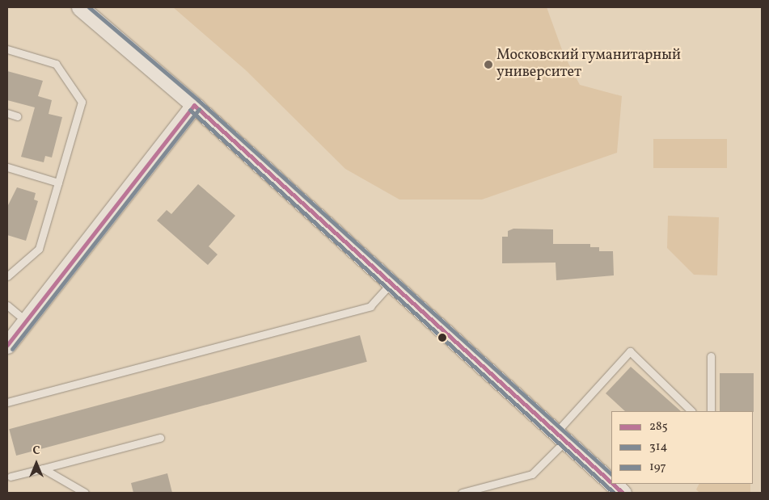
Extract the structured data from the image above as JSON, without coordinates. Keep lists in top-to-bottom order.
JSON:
{
  "places": ["Московский гуманитарный университет"],
  "lines": ["transit line 197", "transit line 285", "transit line 314"],
  "legend": ["285", "314", "197"],
  "north": "top"
}
